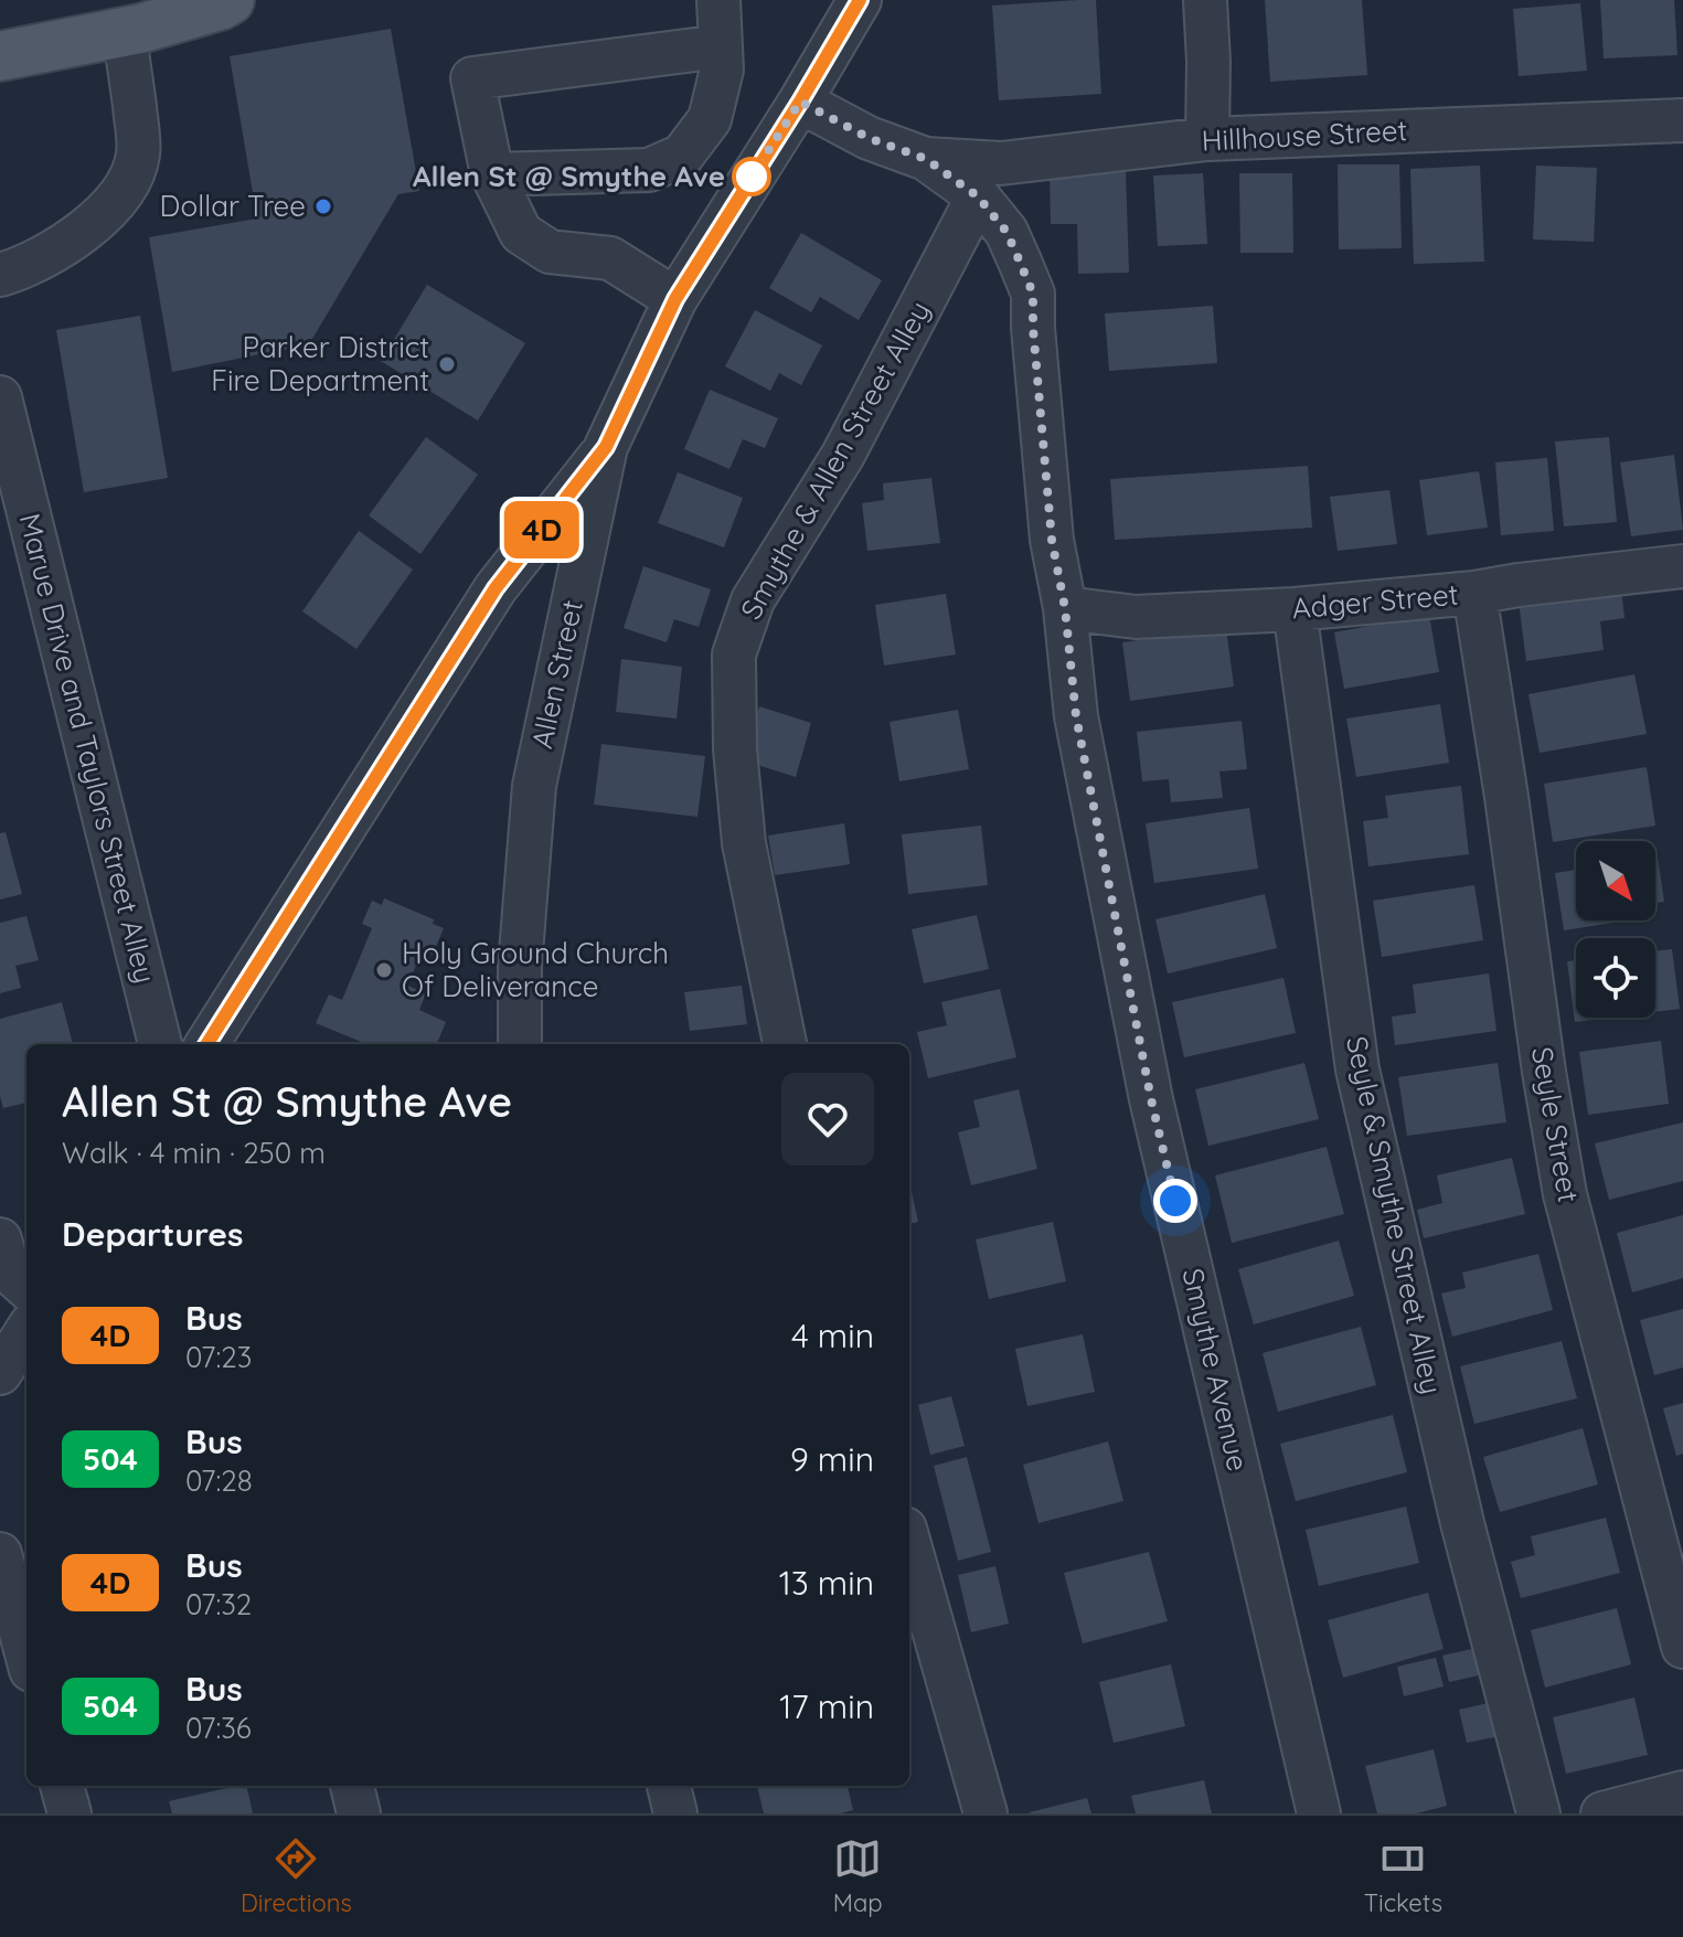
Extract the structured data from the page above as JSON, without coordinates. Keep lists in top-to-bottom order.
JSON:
{
  "streets": {
    "street": [
      "Hillhouse Street",
      "Smythe & Allen Street Alley",
      "Adger Street",
      "Allen Street",
      "Marue Drive and Taylors Street Alley",
      "Seyle Street",
      "Seyle & Smythe Street Alley",
      "Smythe Avenue"
    ]
  },
  "crossings": [
    ["Hillhouse Street", "Smythe Avenue"],
    ["Smythe & Allen Street Alley", "Smythe Avenue"],
    ["Adger Street", "Seyle Street"],
    ["Adger Street", "Seyle & Smythe Street Alley"],
    ["Adger Street", "Smythe Avenue"],
    ["Allen Street", "Smythe Avenue"]
  ],
  "places": [
    "Allen St @ Smythe Ave",
    "Dollar Tree",
    "Parker District Fire Department",
    "Holy Ground Church Of Deliverance"
  ],
  "lines": ["bus line 4D"],
  "north": "bottom right",
  "page": {
    "on_map": "4D",
    "heading": [
      ["Allen St @ Smythe Ave", "Walk · 4 min · 250 m"],
      "Departures"
    ],
    "list": [
      {
        "mark": "4D",
        "name": "Bus",
        "note": "07:23",
        "value": "4 min"
      },
      {
        "mark": "504",
        "name": "Bus",
        "note": "07:28",
        "value": "9 min"
      },
      {
        "mark": "4D",
        "name": "Bus",
        "note": "07:32",
        "value": "13 min"
      },
      {
        "mark": "504",
        "name": "Bus",
        "note": "07:36",
        "value": "17 min"
      }
    ],
    "tabs": ["Directions", "Map", "Tickets"]
  }
}
